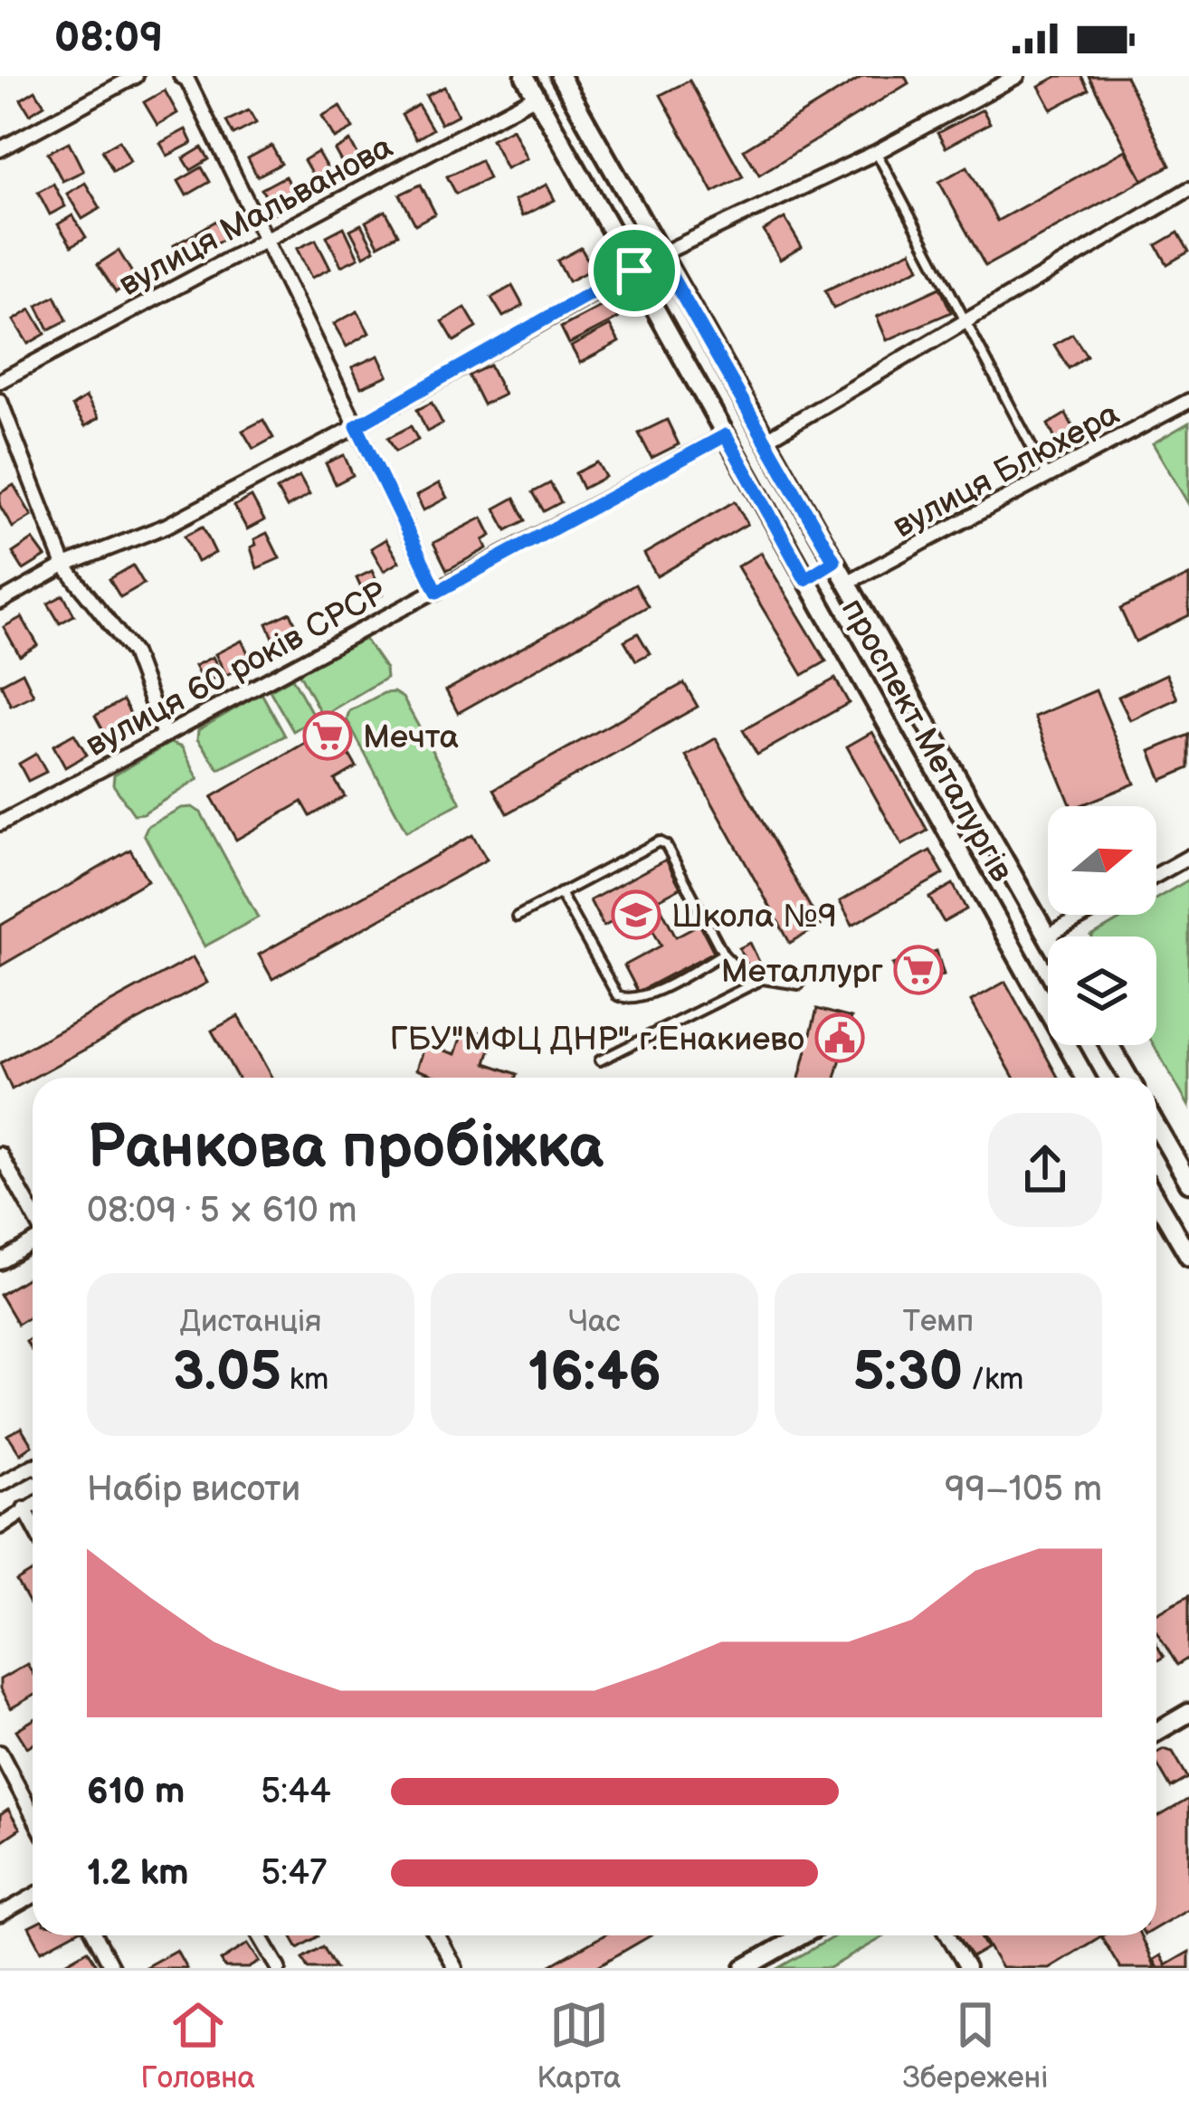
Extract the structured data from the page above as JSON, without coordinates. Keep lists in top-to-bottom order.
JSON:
{
  "streets": {
    "street": [
      "вулиця Мальванова",
      "вулиця Блюхера",
      "вулиця 60 років СРСР",
      "проспект Металургів"
    ]
  },
  "crossings": [
    ["вулиця Мальванова", "проспект Металургів"],
    ["вулиця Блюхера", "проспект Металургів"],
    ["вулиця 60 років СРСР", "проспект Металургів"]
  ],
  "places": {
    "supermarket": ["Мечта", "Металлург"],
    "school or university": ["Школа №9"],
    "public building": ["ГБУ\"МФЦ ДНР\" г.Енакиево"]
  },
  "north": "right",
  "page": {
    "status": "08:09",
    "heading": ["Ранкова пробіжка", "08:09 · 5 × 610 m"],
    "stats": [
      ["Дистанція", "3.05 km"],
      ["Час", "16:46"],
      ["Темп", "5:30 /km"]
    ],
    "chart": ["Набір висоти", "99–105 m"],
    "list": [
      {
        "name": "610 m",
        "note": "5:44"
      },
      {
        "name": "1.2 km",
        "note": "5:47"
      }
    ],
    "tabs": ["Головна", "Карта", "Збережені"]
  }
}
